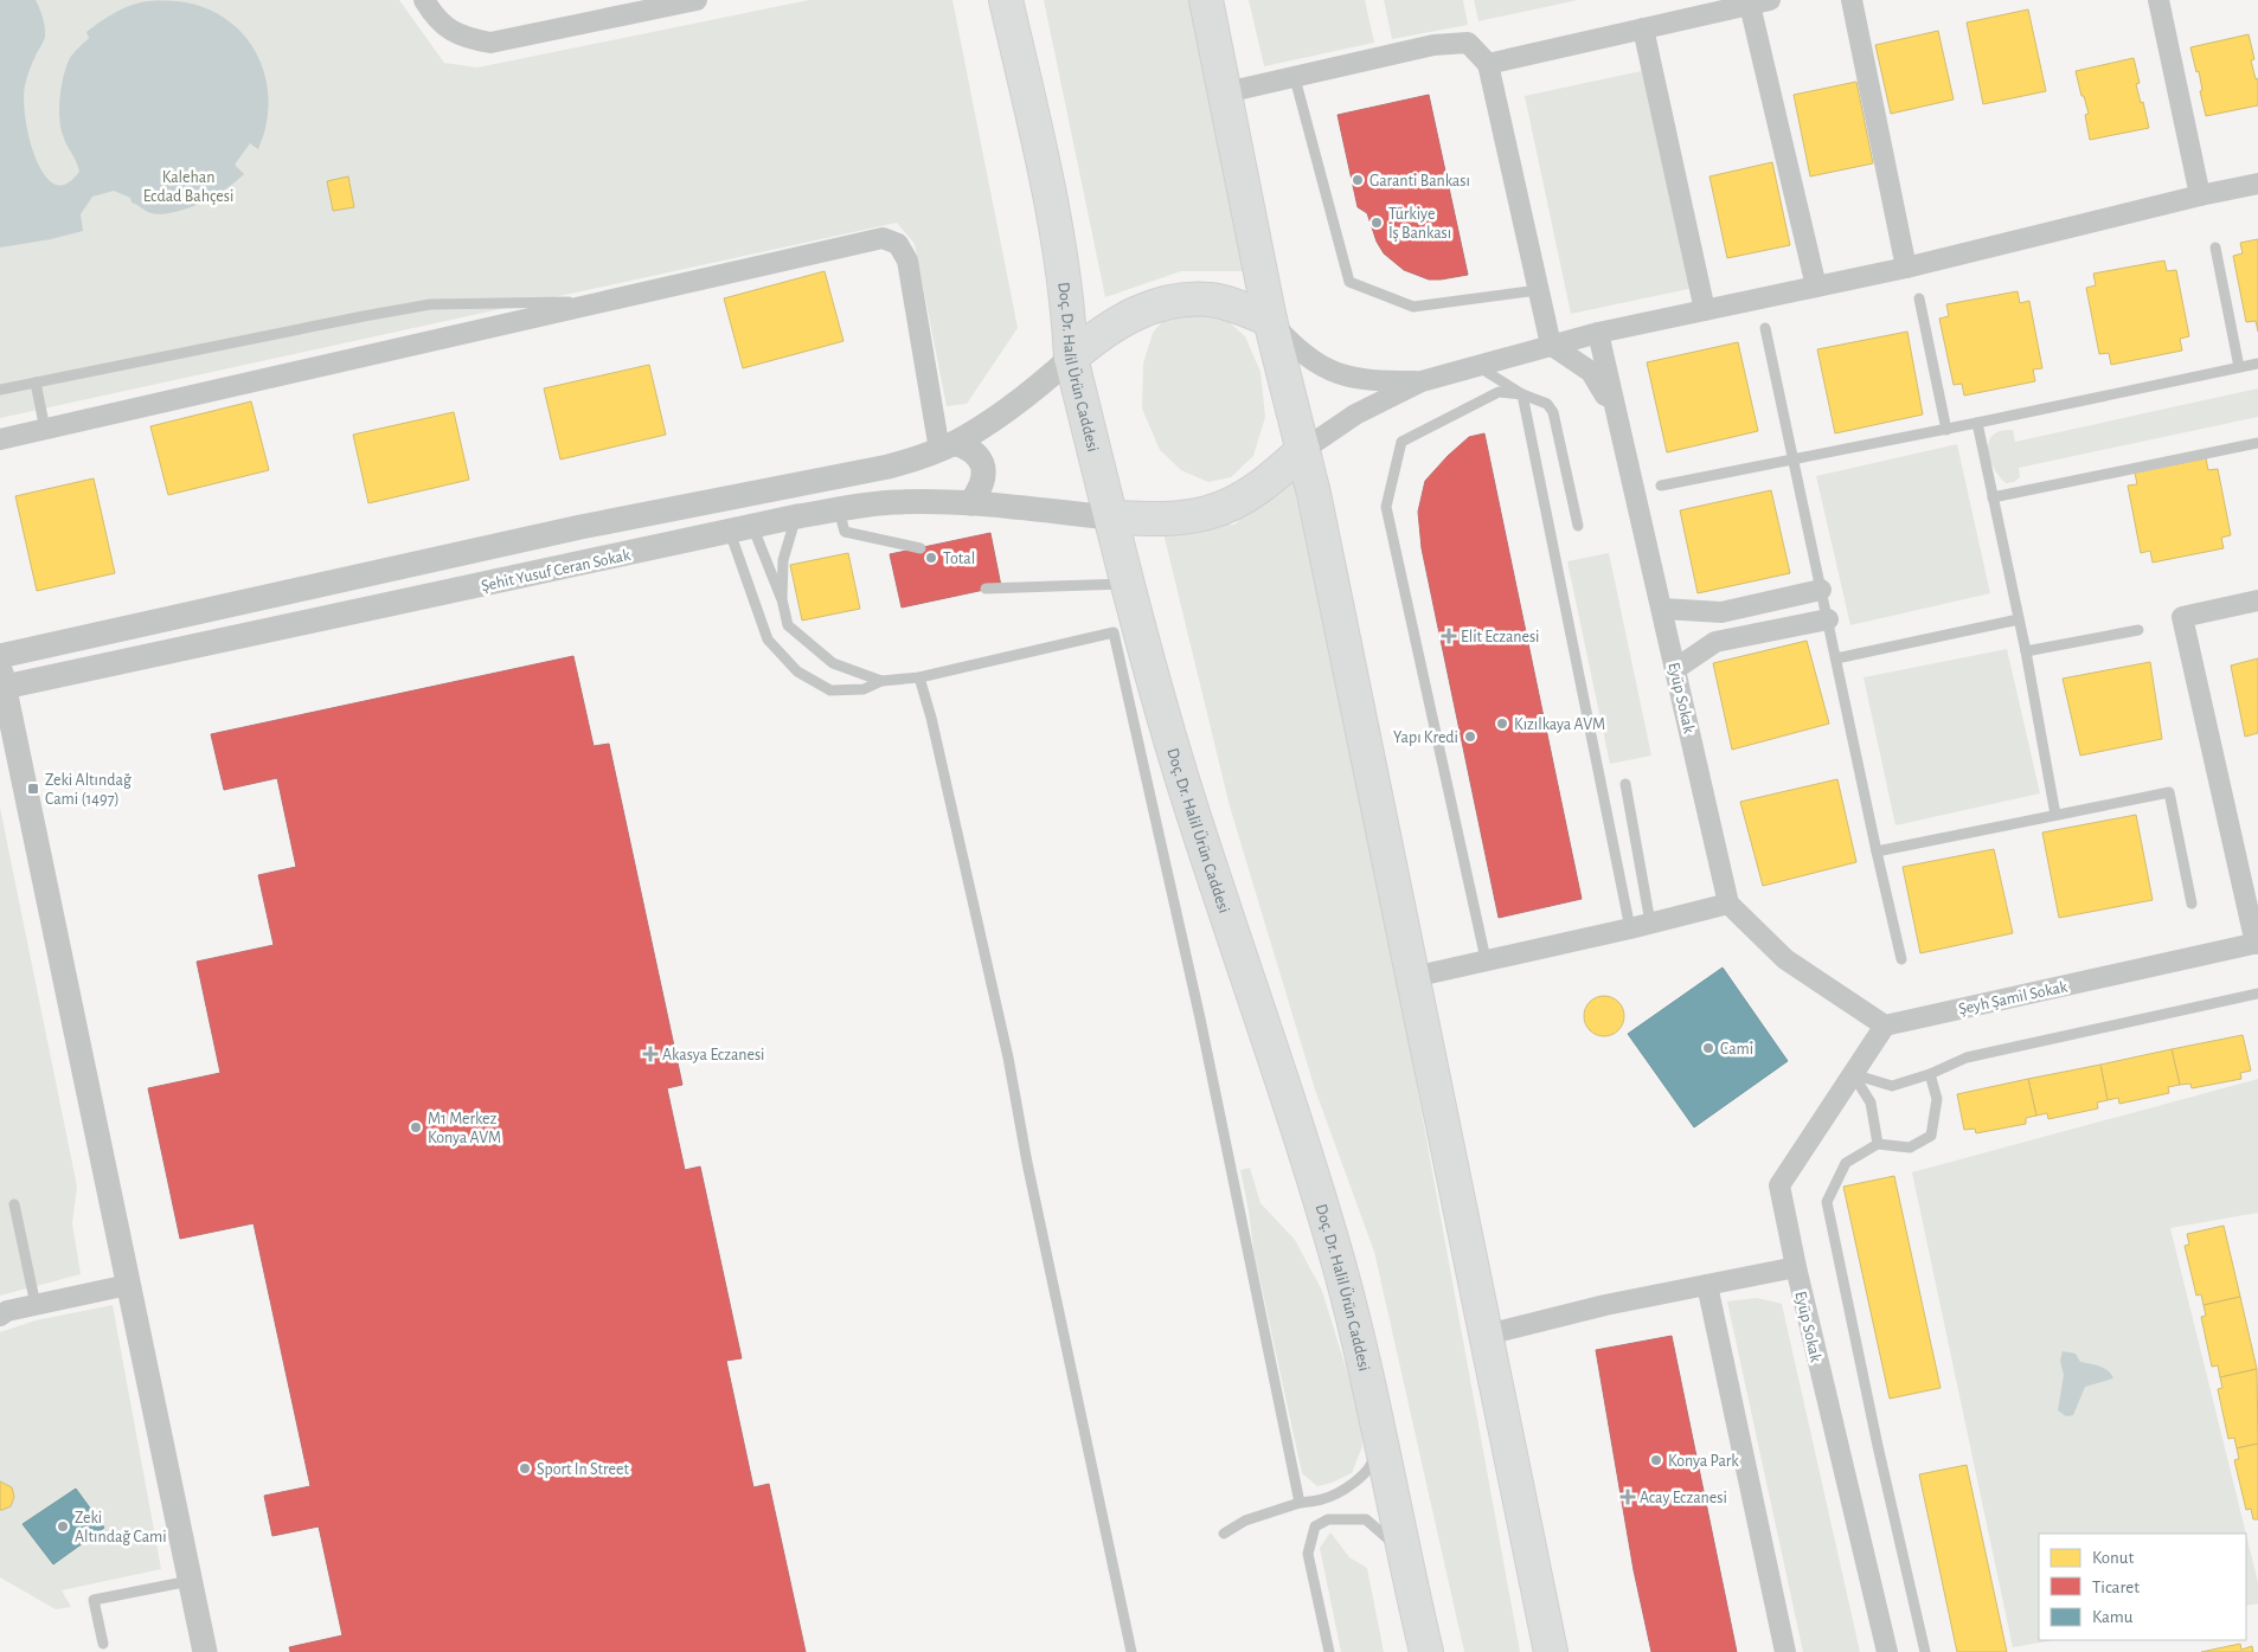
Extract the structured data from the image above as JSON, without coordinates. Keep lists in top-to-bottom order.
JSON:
{
  "streets": {
    "main road": ["Doç. Dr. Halil Ürün Caddesi"],
    "street": ["Şehit Yusuf Ceran Sokak", "Eyüp Sokak", "Şeyh Şamil Sokak"]
  },
  "crossings": [
    ["Doç. Dr. Halil Ürün Caddesi", "Şehit Yusuf Ceran Sokak"],
    ["Eyüp Sokak", "Şeyh Şamil Sokak"]
  ],
  "parks": ["Kalehan Ecdad Bahçesi"],
  "places": {
    "other": [
      "Garanti Bankası",
      "Türkiye İş Bankası",
      "Total",
      "Kızılkaya AVM",
      "Yapı Kredi",
      "Cami",
      "M1 Merkez Konya AVM",
      "Konya Park",
      "Sport In Street",
      "Zeki Altındağ Cami"
    ],
    "health": ["Elit Eczanesi", "Akasya Eczanesi", "Acay Eczanesi"],
    "transit": ["Zeki Altındağ Cami (1497)"]
  },
  "legend": ["Konut", "Ticaret", "Kamu"]
}
